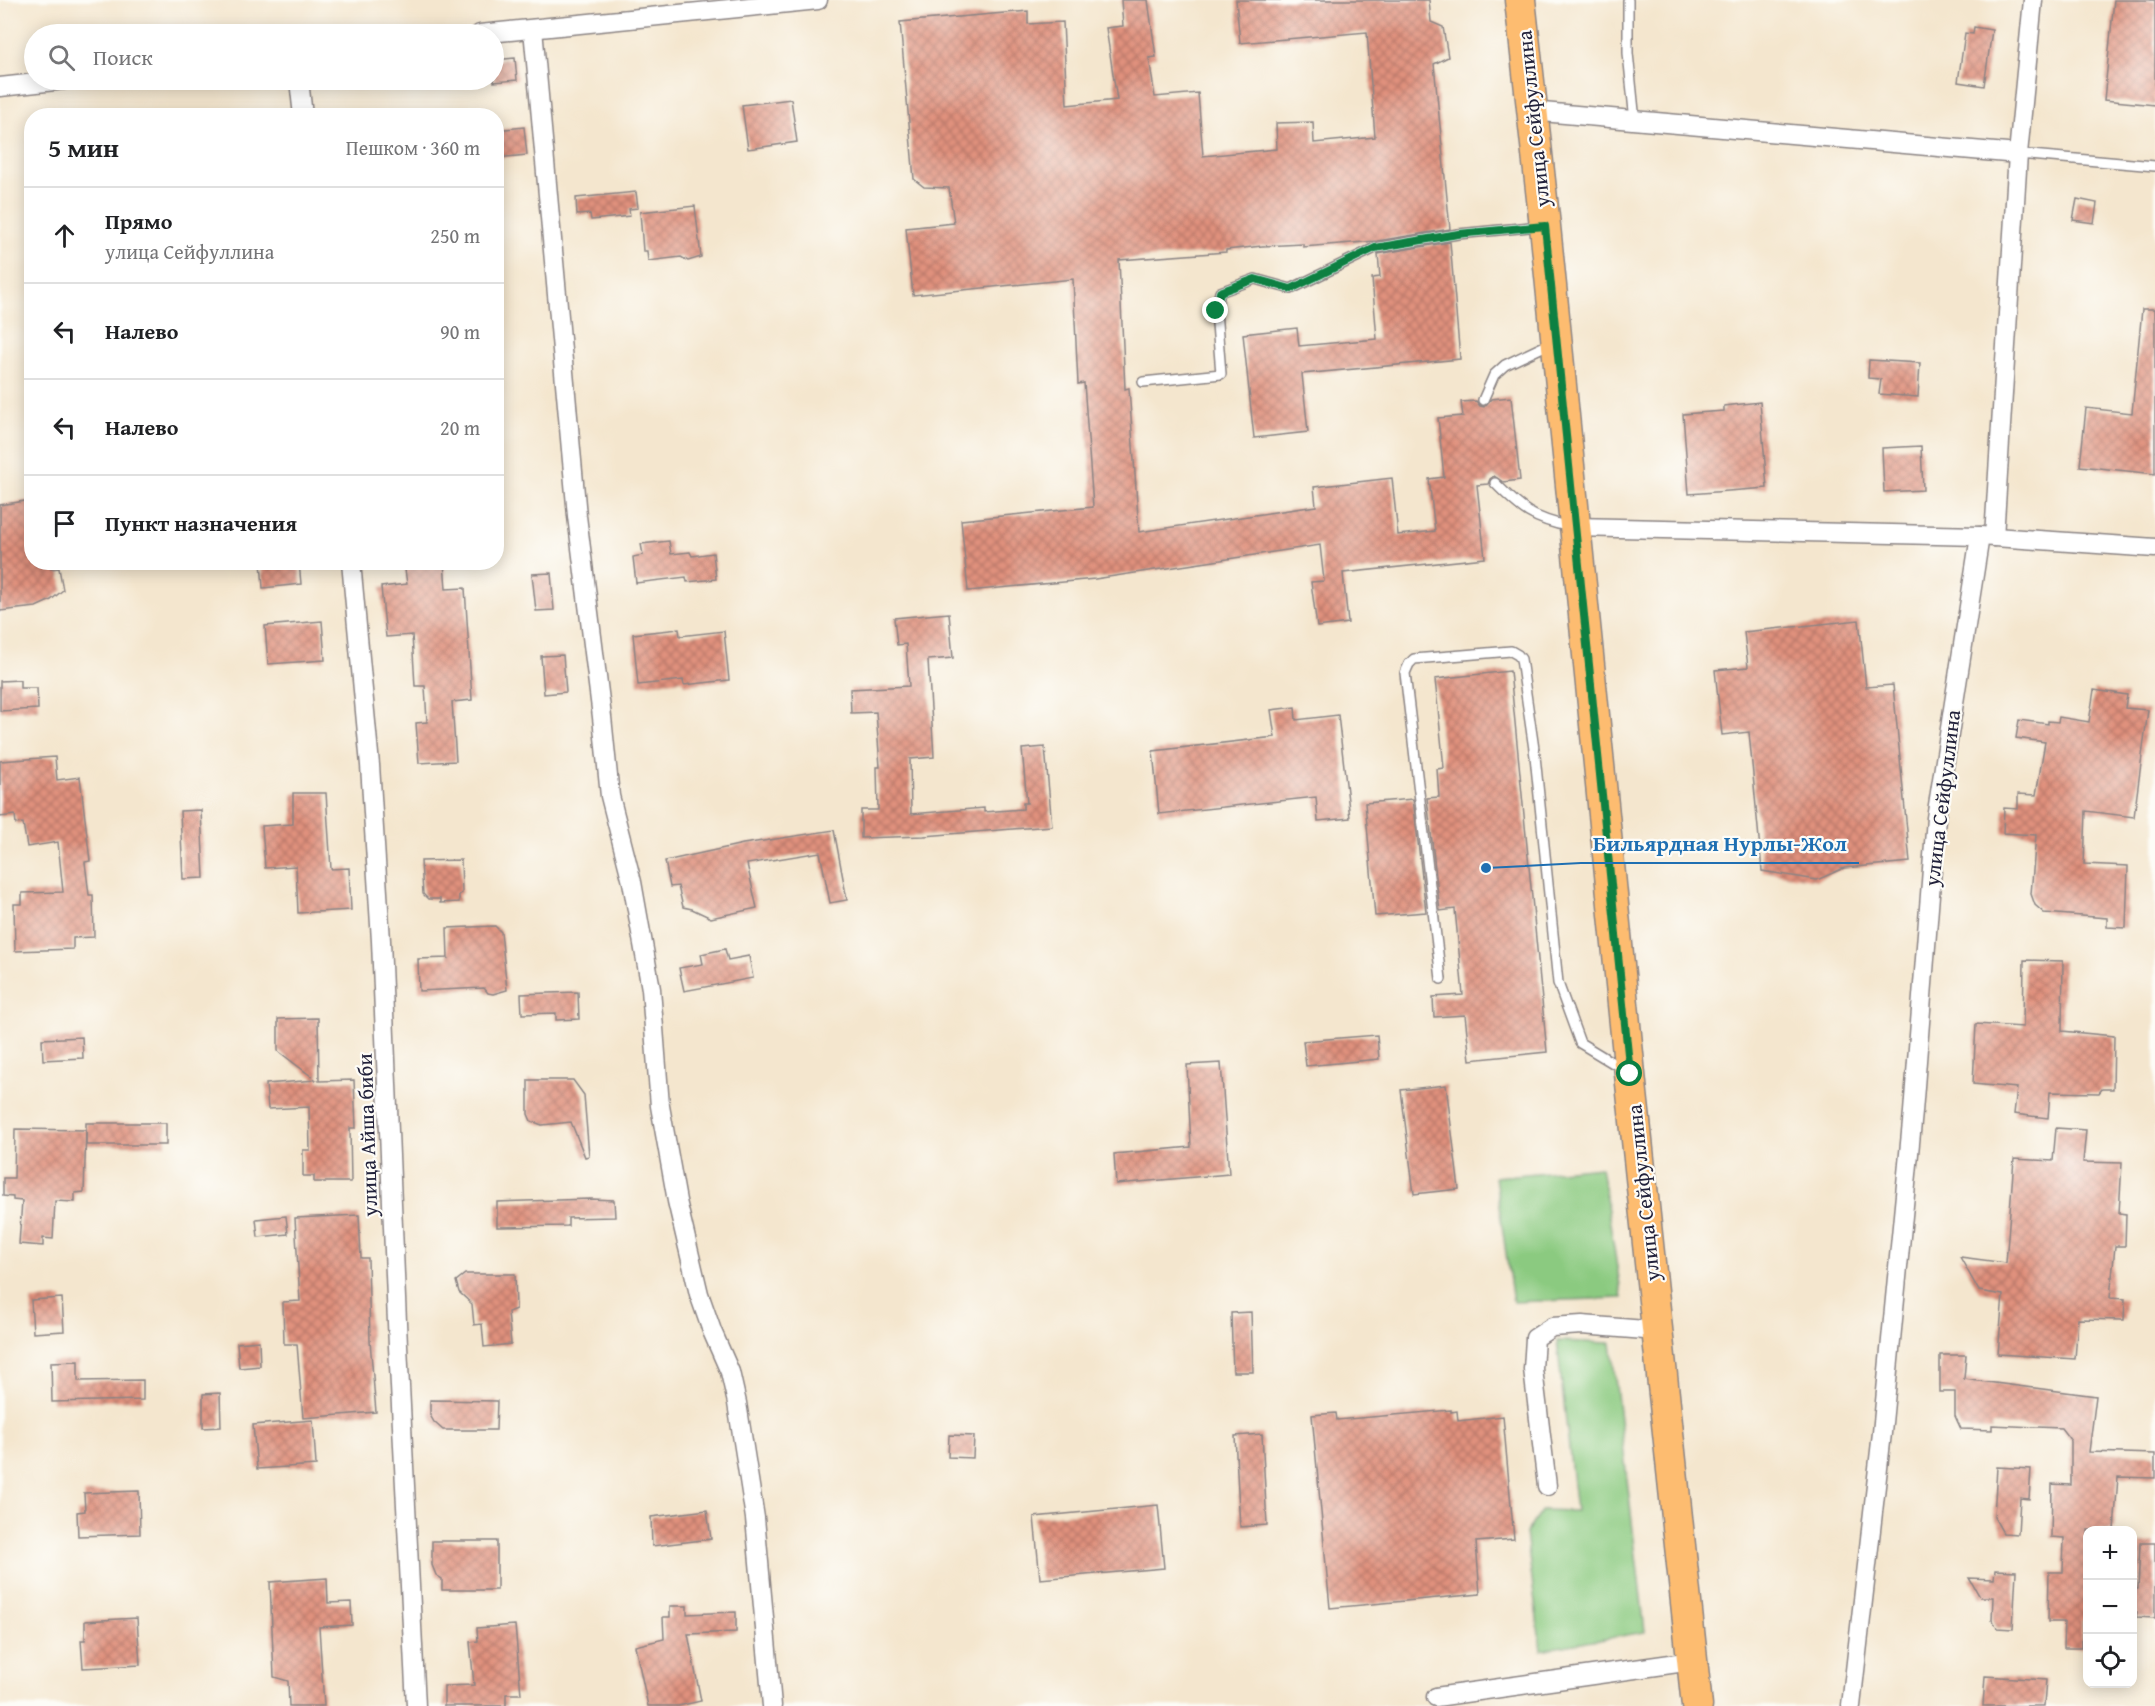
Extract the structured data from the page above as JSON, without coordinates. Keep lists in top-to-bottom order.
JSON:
{
  "streets": {
    "main road": ["улица Сейфуллина"],
    "street": ["улица Айша биби"]
  },
  "places": ["Бильярдная Нурлы-Жол"],
  "page": {
    "search": "Поиск",
    "heading": ["5 мин", "Пешком · 360 m"],
    "list": [
      ["Прямо", "улица Сейфуллина", "250 m"],
      ["Налево", "90 m"],
      ["Налево", "20 m"],
      "Пункт назначения"
    ],
    "map_buttons": ["+", "−"]
  }
}
